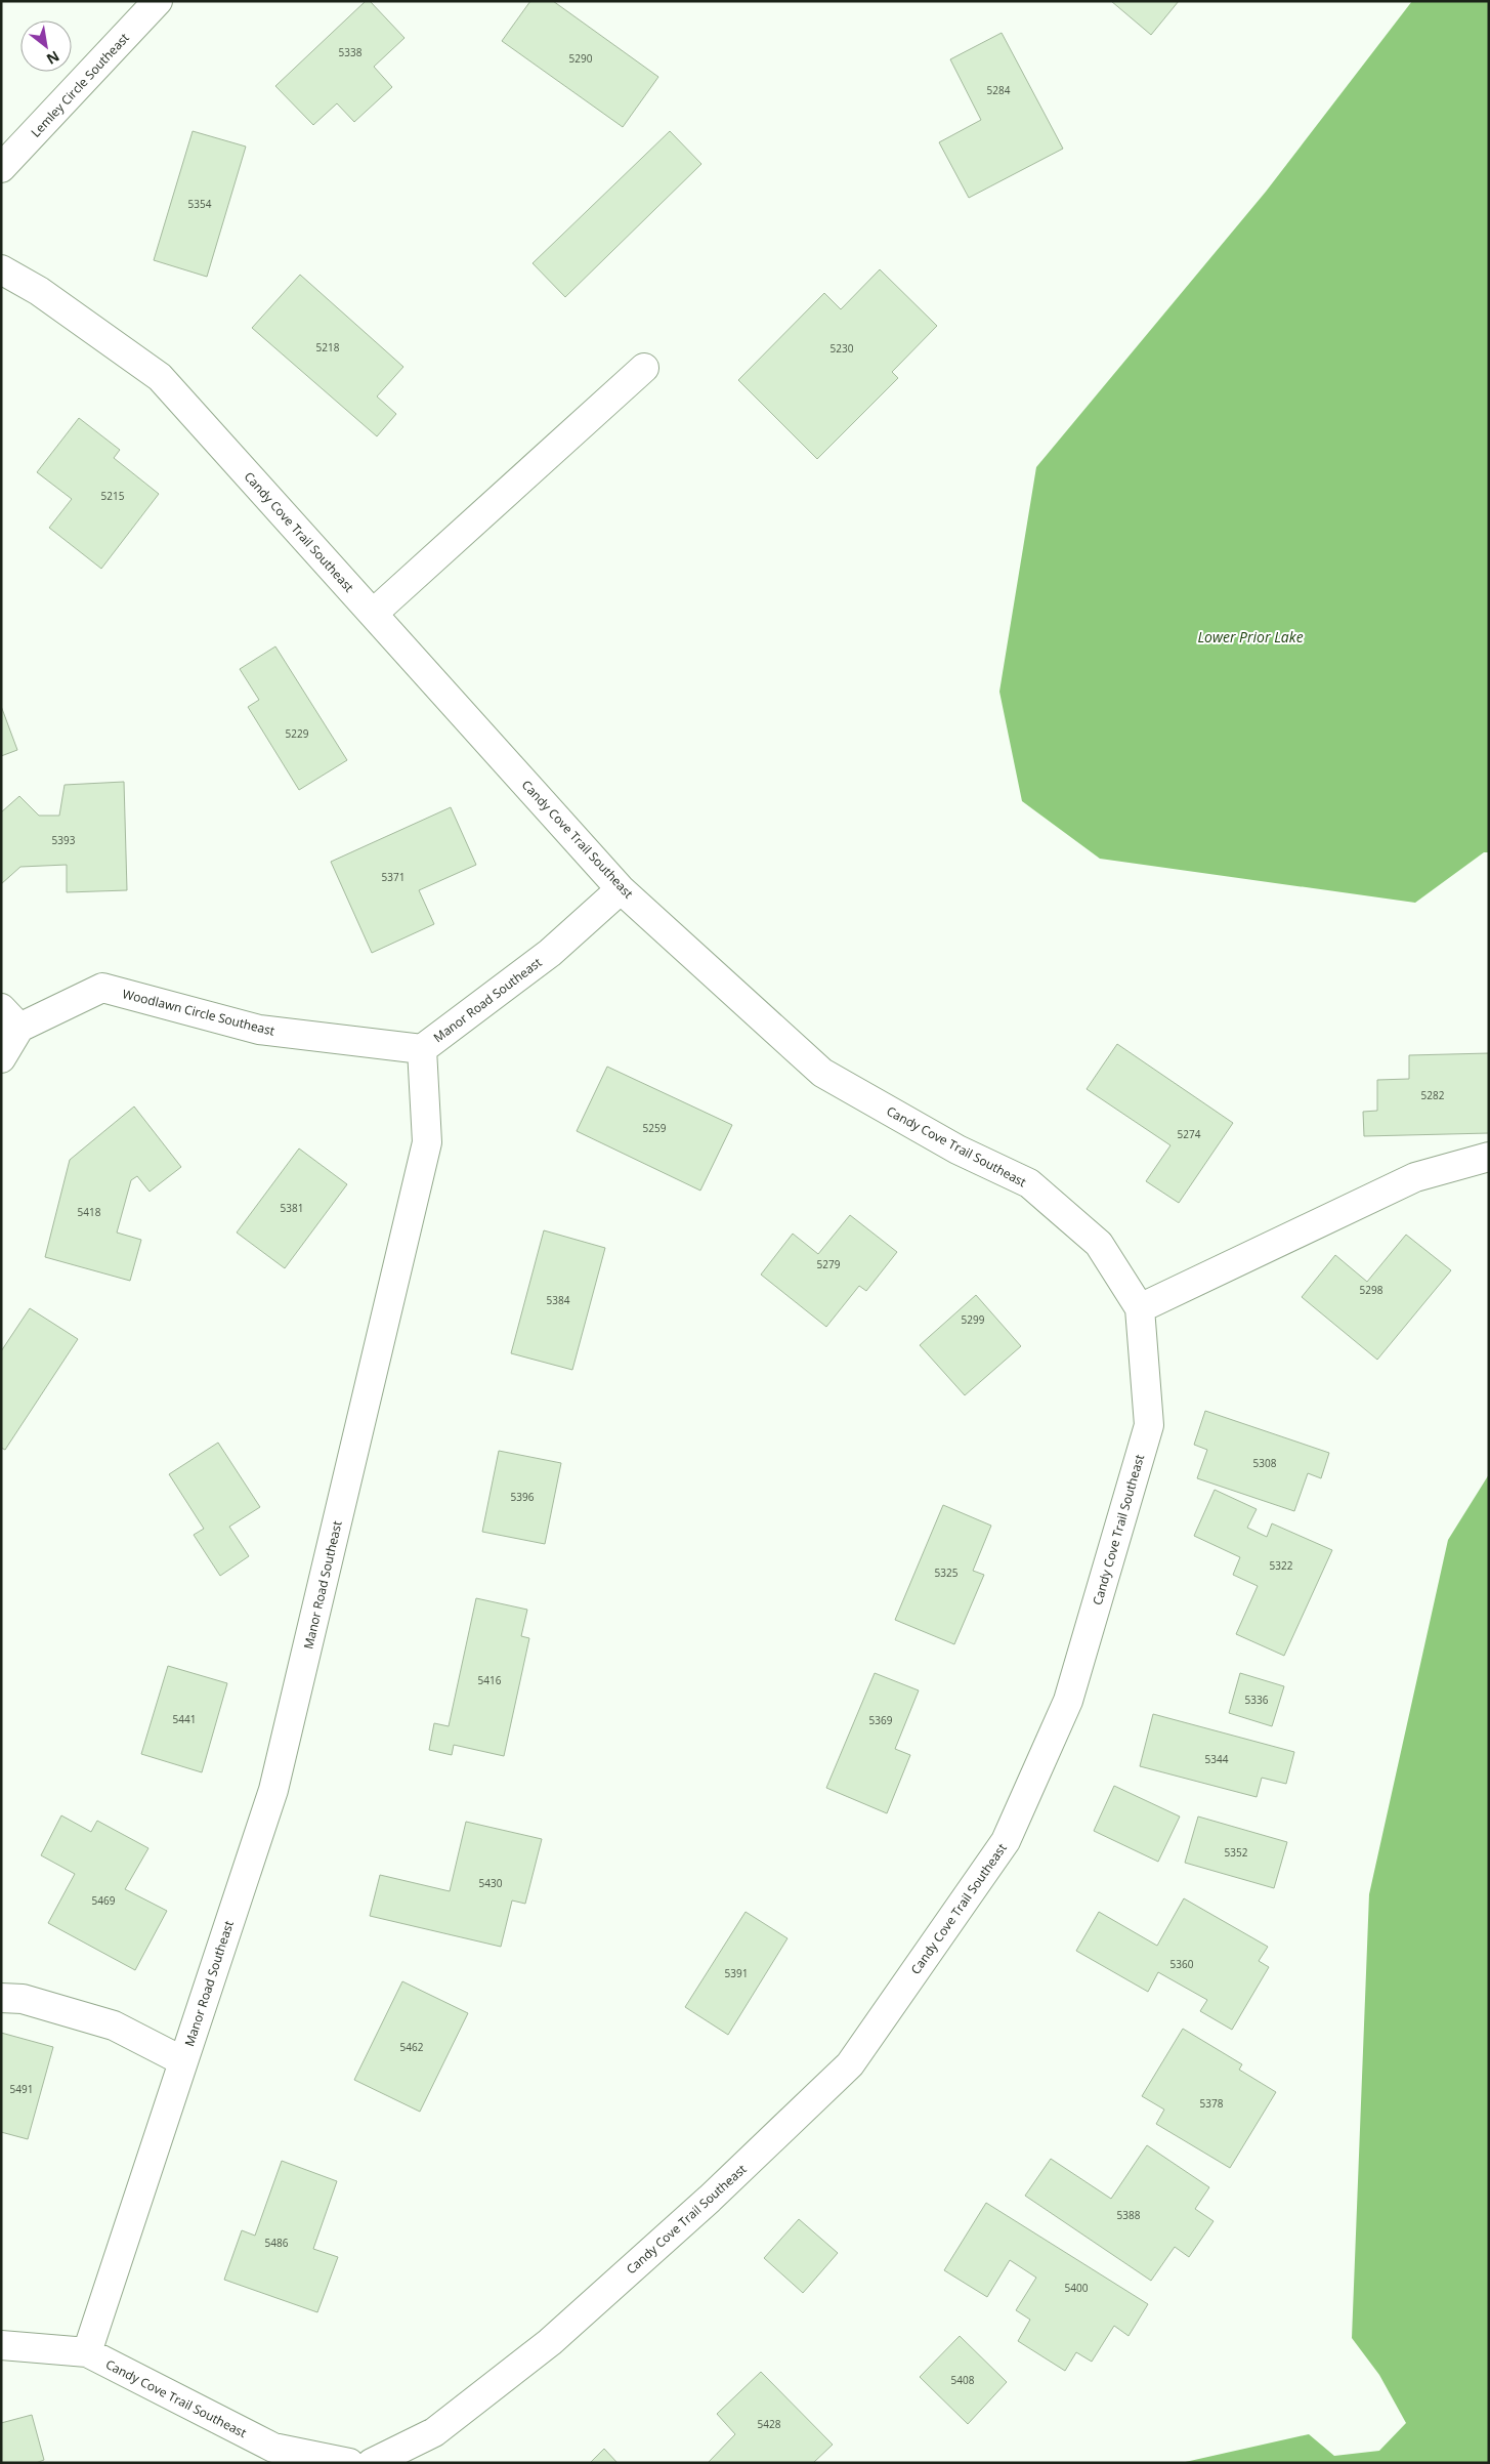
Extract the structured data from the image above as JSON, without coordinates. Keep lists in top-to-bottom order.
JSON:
{
  "streets": {
    "street": [
      "Lemley Circle Southeast",
      "Candy Cove Trail Southeast",
      "Manor Road Southeast",
      "Woodlawn Circle Southeast"
    ]
  },
  "crossings": [
    ["Candy Cove Trail Southeast", "Manor Road Southeast"],
    ["Manor Road Southeast", "Woodlawn Circle Southeast"]
  ],
  "water": ["Lower Prior Lake"],
  "house_numbers": [
    "5338",
    "5290",
    "5284",
    "5354",
    "5218",
    "5230",
    "5215",
    "5229",
    "5393",
    "5371",
    "5282",
    "5259",
    "5274",
    "5381",
    "5418",
    "5279",
    "5298",
    "5384",
    "5299",
    "5308",
    "5396",
    "5322",
    "5325",
    "5416",
    "5336",
    "5441",
    "5369",
    "5344",
    "5352",
    "5430",
    "5469",
    "5360",
    "5391",
    "5462",
    "5491",
    "5378",
    "5388",
    "5486",
    "5400",
    "5408",
    "5428"
  ],
  "north": "bottom right"
}
